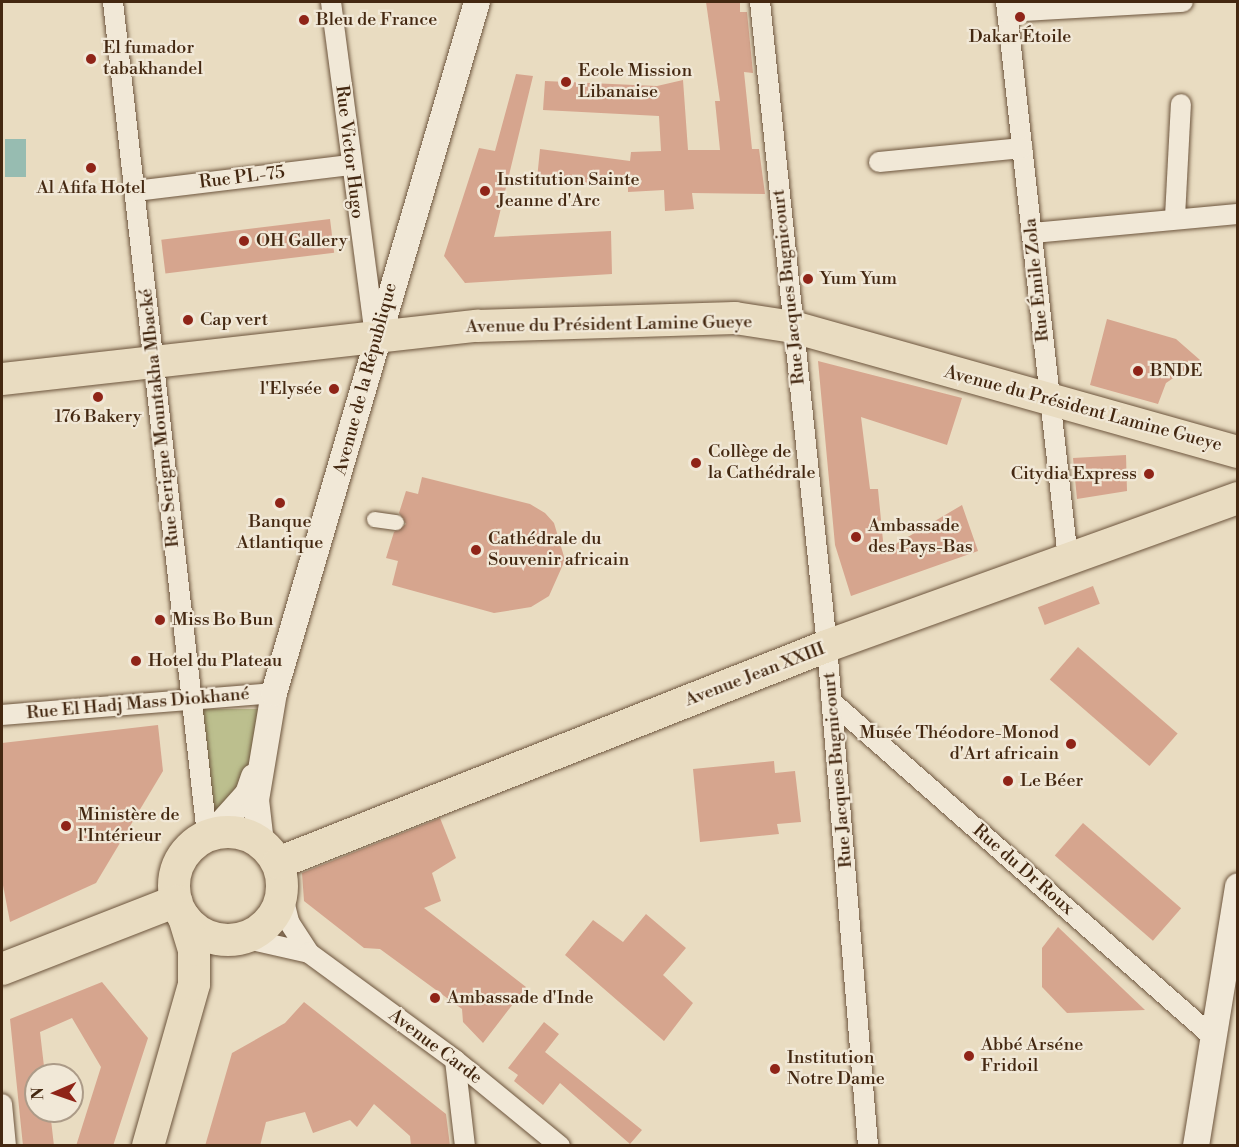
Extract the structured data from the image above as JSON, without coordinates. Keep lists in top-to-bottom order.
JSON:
{
  "streets": {
    "main road": ["Avenue du Président Lamine Gueye", "Avenue Jean XXIII"],
    "street": [
      "Rue Victor Hugo",
      "Rue PL-75",
      "Rue Émile Zola",
      "Rue Jacques Bugnicourt",
      "Avenue de la République",
      "Rue Serigne Mountakha Mbacké",
      "Rue El Hadj Mass Diokhané",
      "Rue du Dr Roux",
      "Avenue Carde"
    ]
  },
  "crossings": [
    ["Rue Victor Hugo", "Rue PL-75"],
    ["Rue Victor Hugo", "Avenue du Président Lamine Gueye"],
    ["Rue Victor Hugo", "Avenue de la République"],
    ["Rue PL-75", "Rue Serigne Mountakha Mbacké"],
    ["Rue Émile Zola", "Avenue du Président Lamine Gueye"],
    ["Rue Émile Zola", "Avenue Jean XXIII"],
    ["Rue Jacques Bugnicourt", "Avenue du Président Lamine Gueye"],
    ["Rue Jacques Bugnicourt", "Avenue Jean XXIII"],
    ["Rue Jacques Bugnicourt", "Rue du Dr Roux"],
    ["Avenue du Président Lamine Gueye", "Avenue de la République"],
    ["Avenue du Président Lamine Gueye", "Rue Serigne Mountakha Mbacké"],
    ["Avenue de la République", "Rue Serigne Mountakha Mbacké"],
    ["Avenue de la République", "Avenue Jean XXIII"],
    ["Avenue de la République", "Rue El Hadj Mass Diokhané"],
    ["Avenue de la République", "Avenue Carde"],
    ["Rue Serigne Mountakha Mbacké", "Avenue Jean XXIII"],
    ["Rue Serigne Mountakha Mbacké", "Rue El Hadj Mass Diokhané"],
    ["Rue Serigne Mountakha Mbacké", "Avenue Carde"],
    ["Avenue Jean XXIII", "Avenue Carde"]
  ],
  "places": [
    "Dakar Étoile",
    "Bleu de France",
    "El fumador tabakhandel",
    "Ecole Mission Libanaise",
    "Al Afifa Hotel",
    "Institution Sainte Jeanne d'Arc",
    "OH Gallery",
    "Yum Yum",
    "Cap vert",
    "BNDE",
    "l'Elysée",
    "176 Bakery",
    "Collège de la Cathédrale",
    "Citydia Express",
    "Banque Atlantique",
    "Ambassade des Pays-Bas",
    "Cathédrale du Souvenir africain",
    "Miss Bo Bun",
    "Hotel du Plateau",
    "Musée Théodore-Monod d'Art africain",
    "Le Béer",
    "Ministère de l'Intérieur",
    "Ambassade d'Inde",
    "Abbé Arséne Fridoil",
    "Institution Notre Dame"
  ],
  "north": "left"
}
